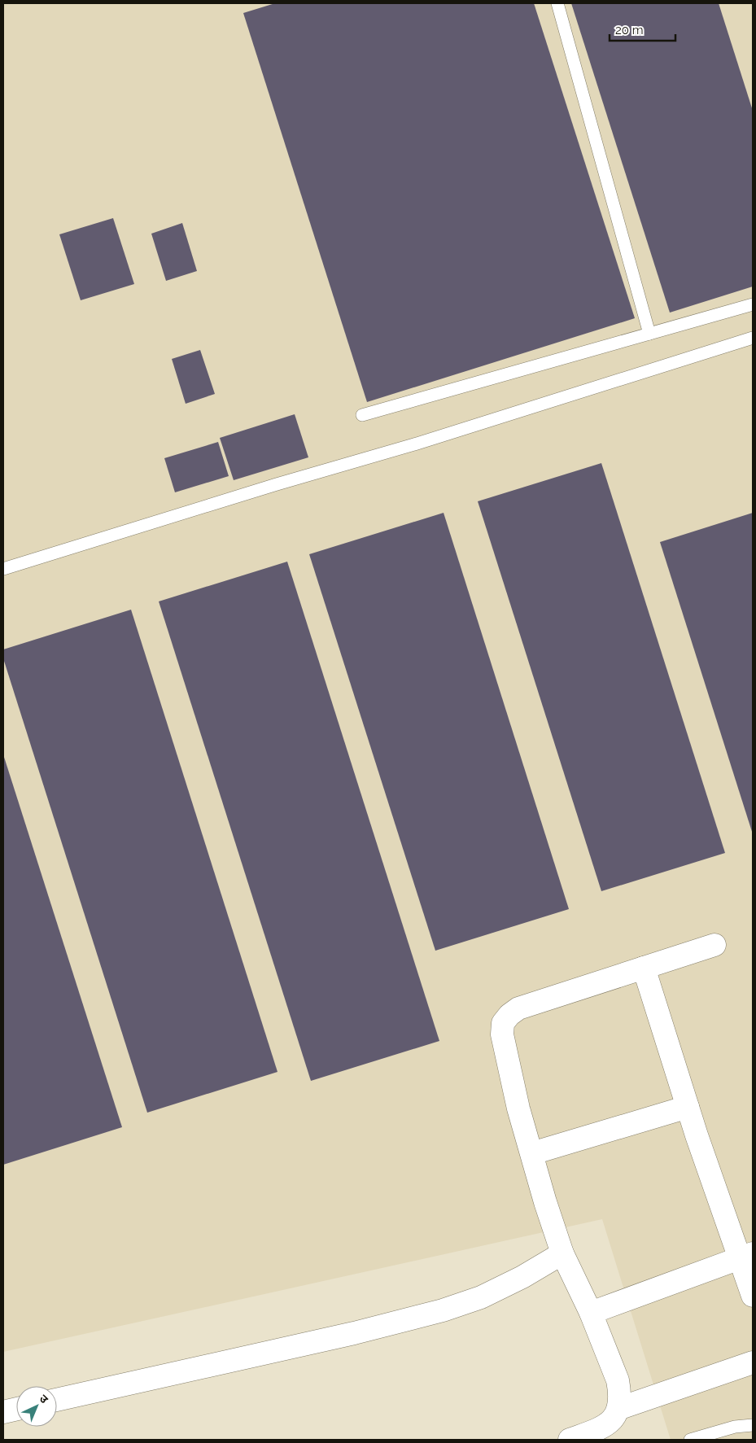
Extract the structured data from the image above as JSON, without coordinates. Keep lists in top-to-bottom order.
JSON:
{
  "scale_bar": "20 m",
  "north": "top right"
}
